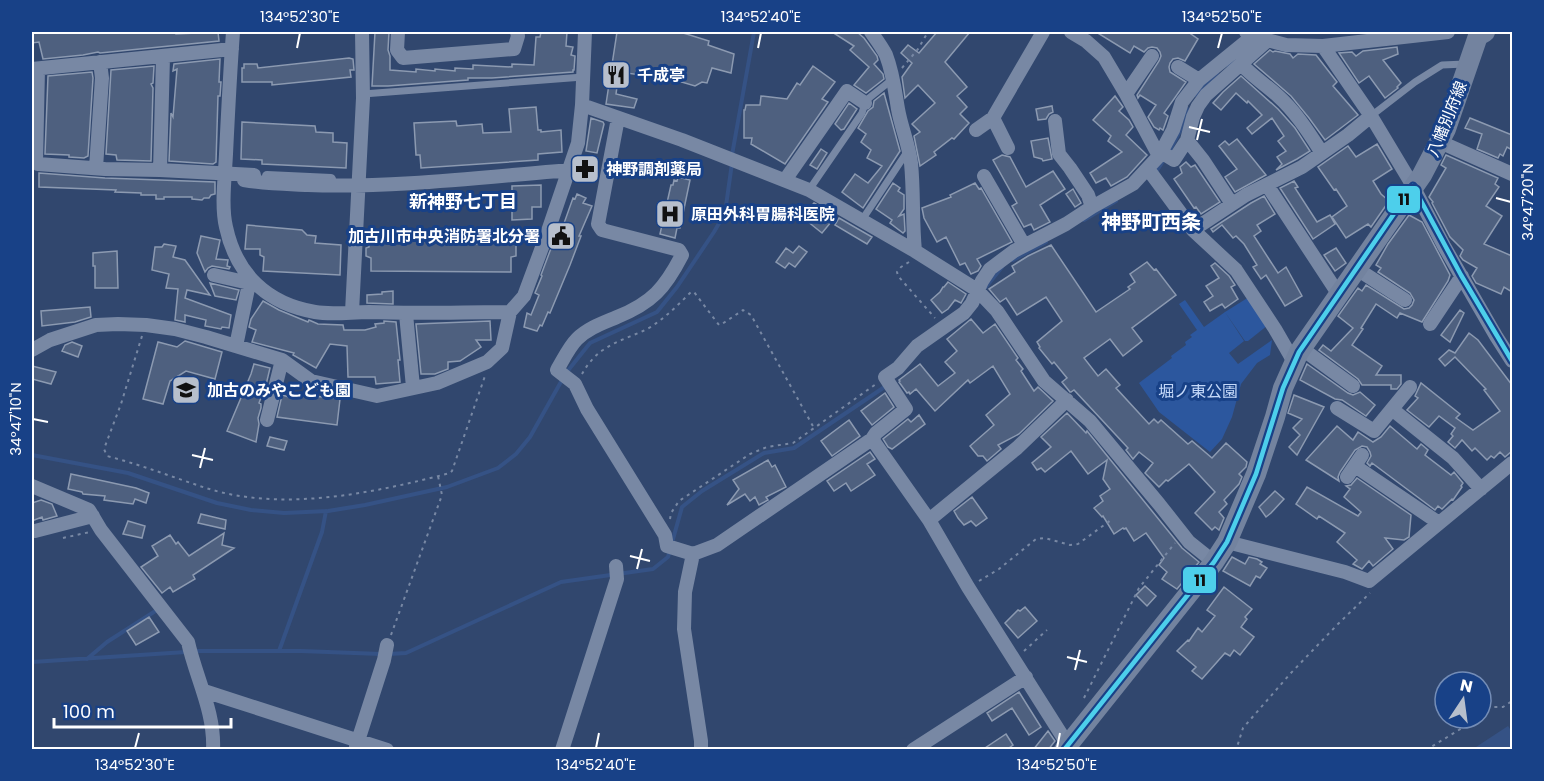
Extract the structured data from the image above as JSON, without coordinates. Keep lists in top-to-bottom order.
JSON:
{
  "streets": {
    "main road": ["八幡別府線"]
  },
  "districts": ["新神野七丁目", "神野町西条"],
  "parks": ["堀ノ東公園"],
  "places": {
    "restaurant": ["千成亭"],
    "pharmacy": ["神野調剤薬局"],
    "hospital": ["原田外科胃腸科医院"],
    "public building": ["加古川市中央消防署北分署"],
    "school or university": ["加古のみやこども園"]
  },
  "lines": ["transit line 11"],
  "scale_bar": "100 m",
  "north": "top",
  "coordinates": [
    "134°52'30\"E",
    "134°52'40\"E",
    "134°52'50\"E",
    "34°47'20\"N",
    "34°47'10\"N"
  ]
}
